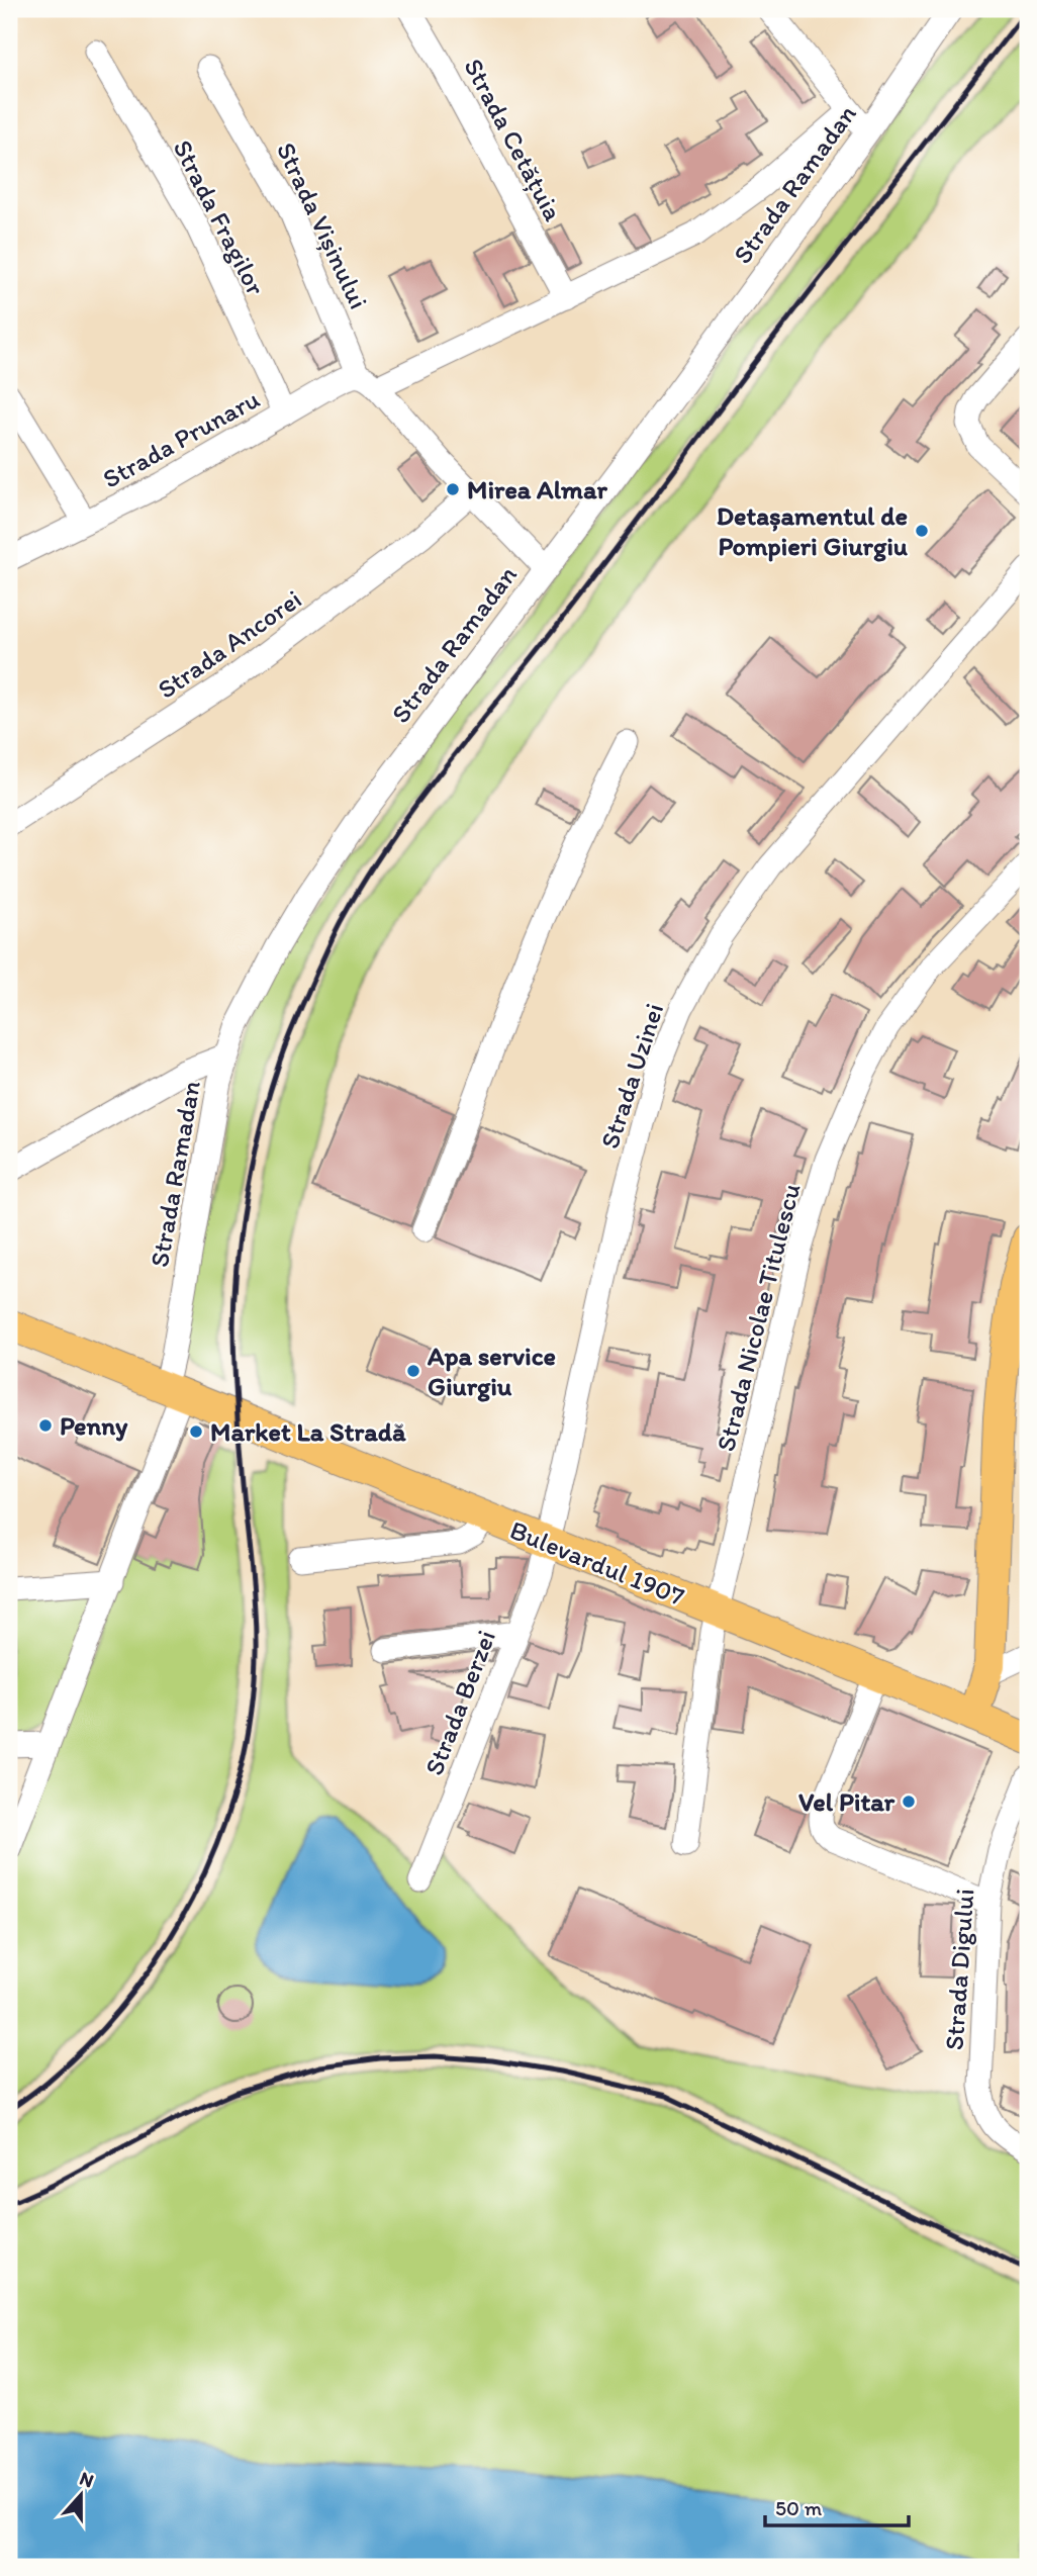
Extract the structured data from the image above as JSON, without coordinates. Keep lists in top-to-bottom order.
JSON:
{
  "streets": {
    "main road": ["Bulevardul 1907"],
    "street": [
      "Strada Cetățuia",
      "Strada Ramadan",
      "Strada Fragilor",
      "Strada Vișinului",
      "Strada Prunaru",
      "Strada Ancorei",
      "Strada Uzinei",
      "Strada Nicolae Titulescu",
      "Strada Berzei",
      "Strada Digului"
    ]
  },
  "crossings": [
    ["Strada Cetățuia", "Strada Ramadan"],
    ["Strada Ramadan", "Strada Vișinului"],
    ["Strada Ramadan", "Strada Prunaru"],
    ["Strada Ramadan", "Bulevardul 1907"],
    ["Strada Fragilor", "Strada Prunaru"],
    ["Strada Vișinului", "Strada Prunaru"],
    ["Strada Vișinului", "Strada Ancorei"],
    ["Strada Uzinei", "Bulevardul 1907"],
    ["Strada Uzinei", "Strada Berzei"],
    ["Strada Nicolae Titulescu", "Bulevardul 1907"],
    ["Bulevardul 1907", "Strada Berzei"]
  ],
  "places": [
    "Mirea Almar",
    "Detașamentul de Pompieri Giurgiu",
    "Apa service Giurgiu",
    "Penny",
    "Market La Stradă",
    "Vel Pitar"
  ],
  "scale_bar": "50 m",
  "north": "top"
}
